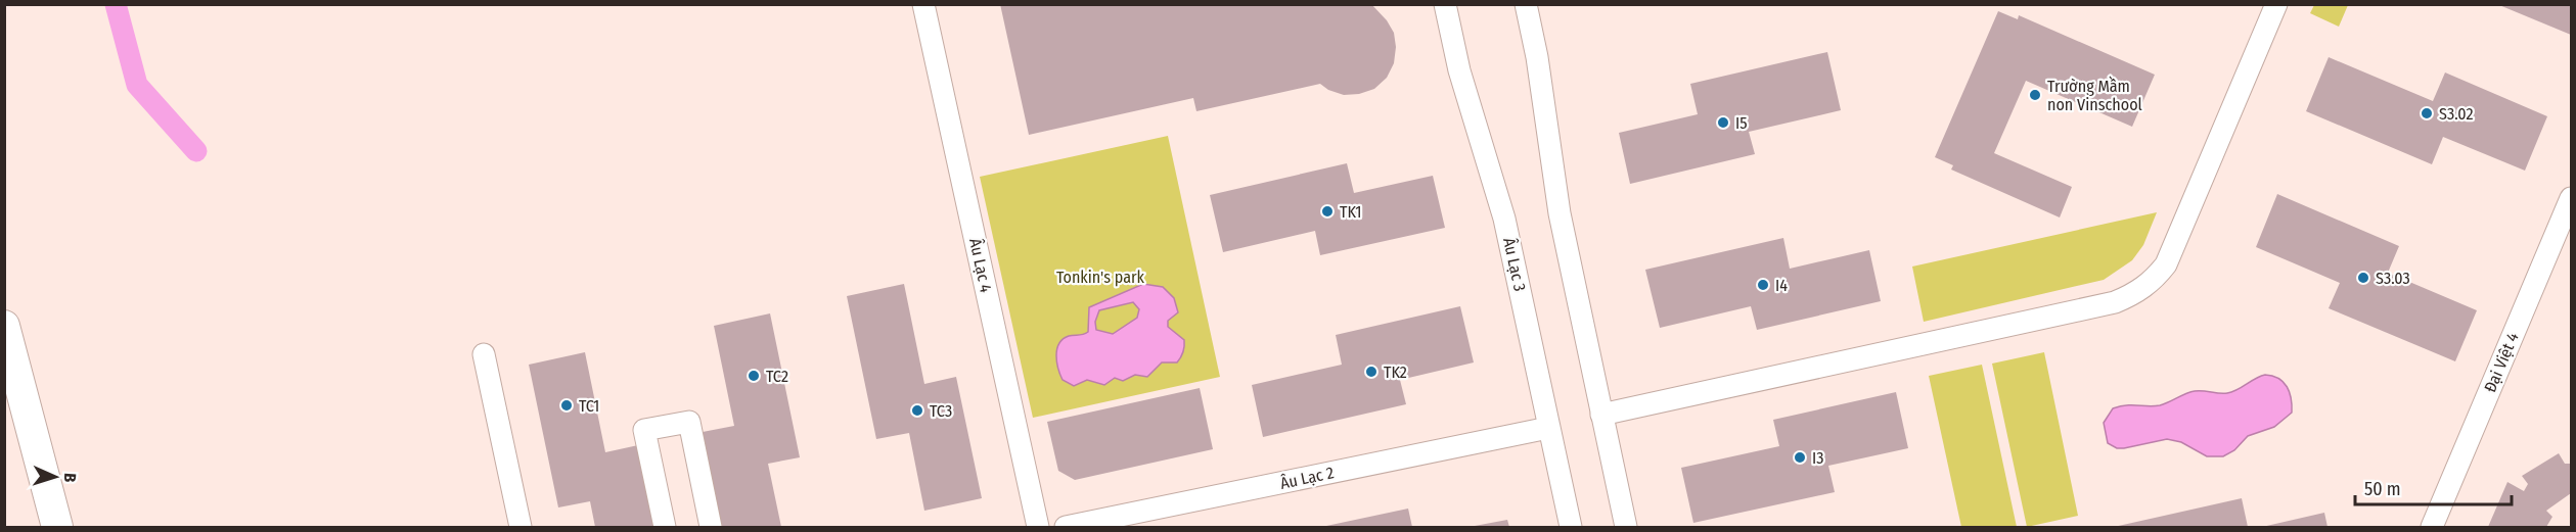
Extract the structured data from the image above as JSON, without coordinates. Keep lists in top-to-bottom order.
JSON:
{
  "streets": {
    "street": [
      "Âu Lạc 3",
      "Âu Lạc 4",
      "Đại Việt 4",
      "Âu Lạc 2"
    ]
  },
  "crossings": [
    ["Âu Lạc 3", "Âu Lạc 2"]
  ],
  "parks": ["Tonkin's park"],
  "places": [
    "Trường Mầm non Vinschool",
    "S3.02",
    "I5",
    "TK1",
    "S3.03",
    "I4",
    "TK2",
    "TC2",
    "TC1",
    "TC3",
    "I3"
  ],
  "scale_bar": "50 m",
  "north": "right"
}
